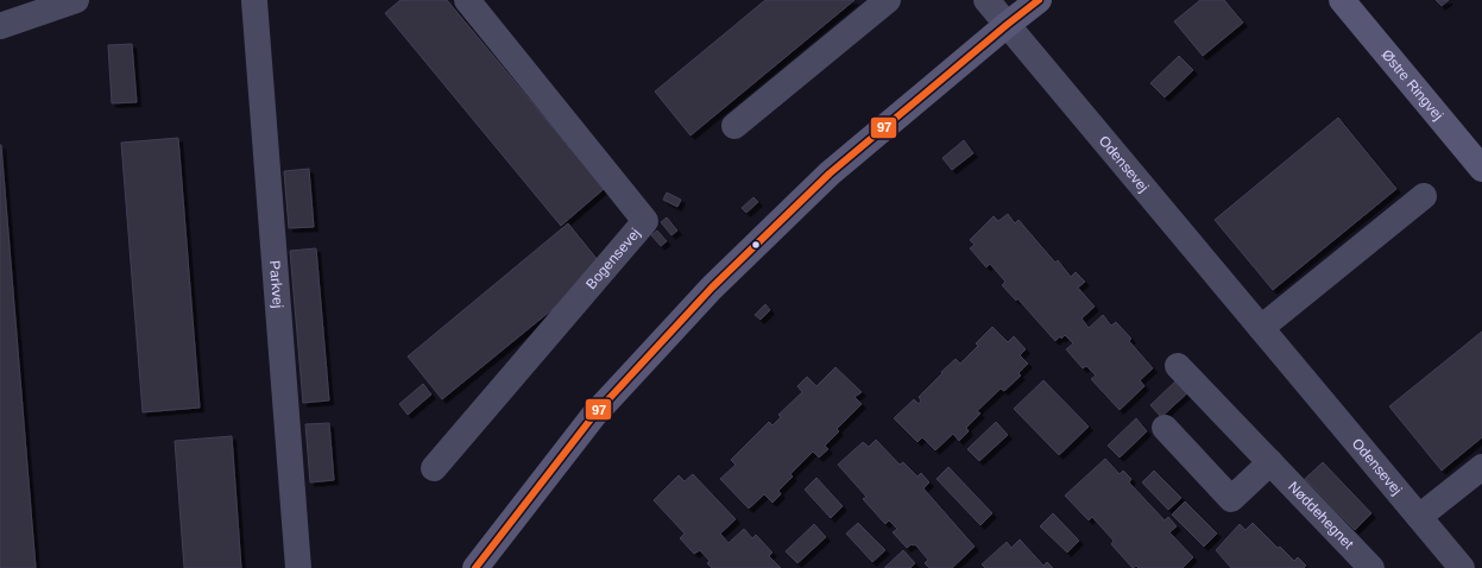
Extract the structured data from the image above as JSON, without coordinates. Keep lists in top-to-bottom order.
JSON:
{
  "streets": {
    "street": [
      "Østre Ringvej",
      "Odensevej",
      "Bogensevej",
      "Parkvej",
      "Nøddehegnet"
    ]
  },
  "lines": ["transit line 97"]
}
